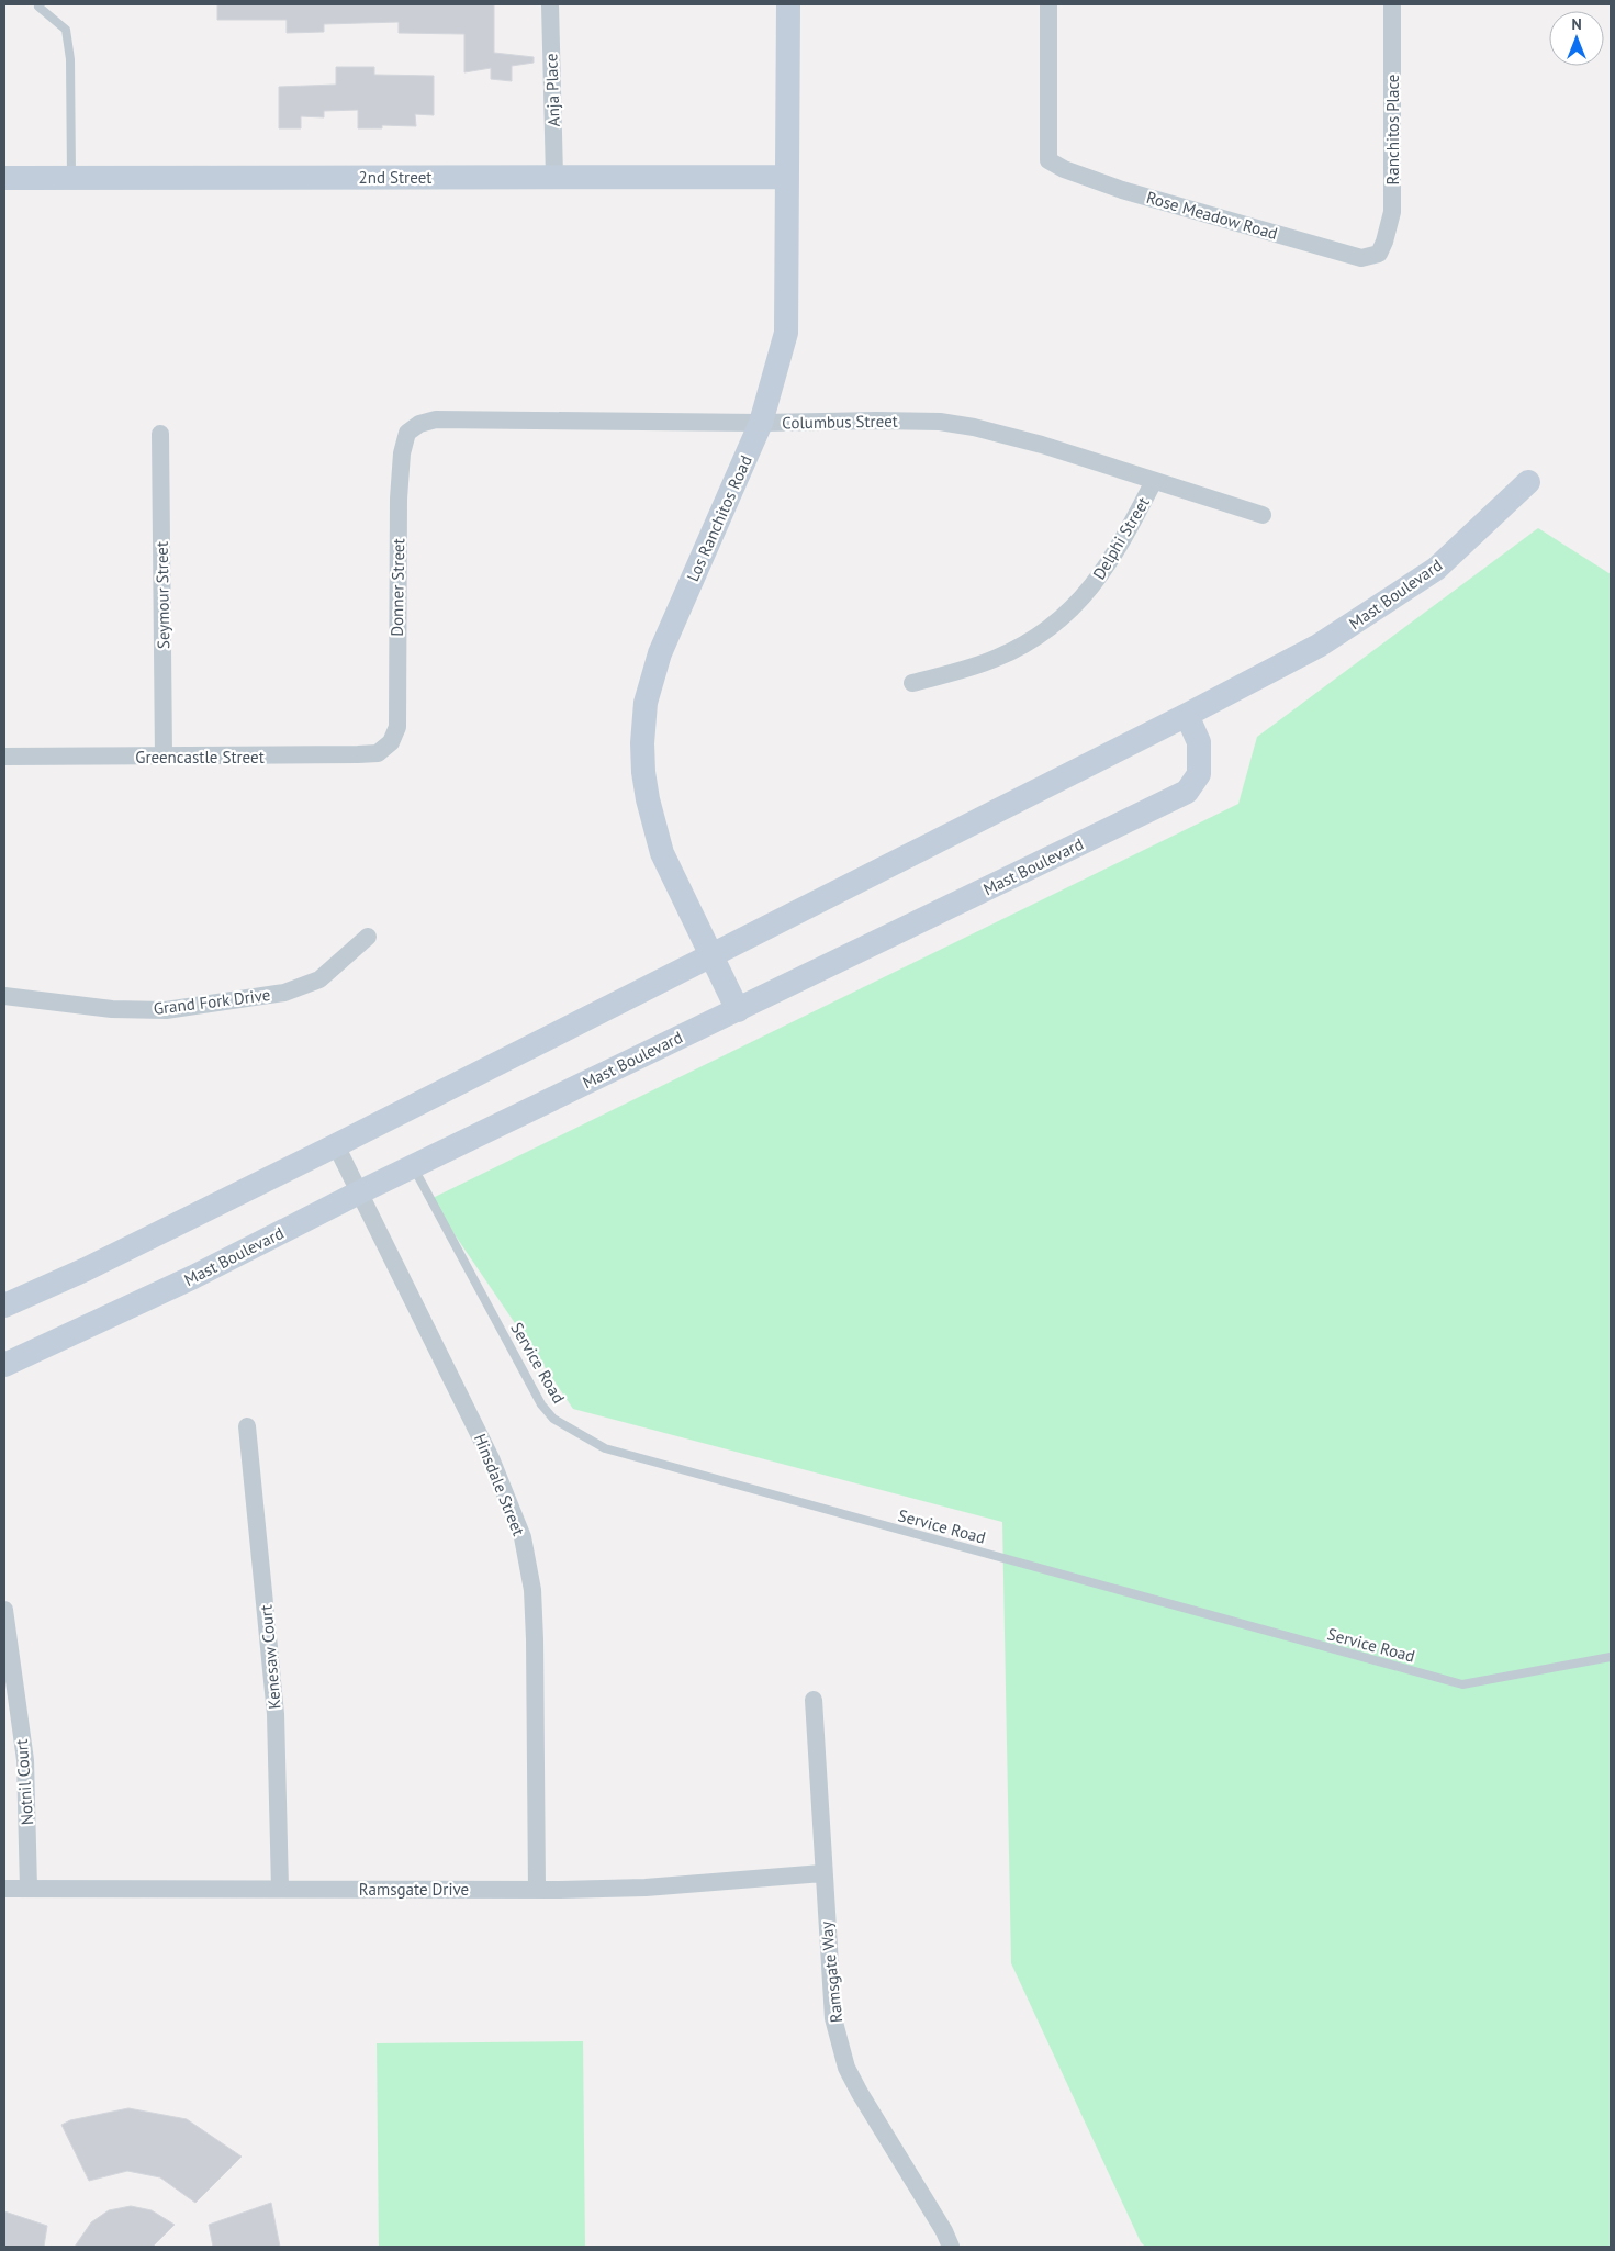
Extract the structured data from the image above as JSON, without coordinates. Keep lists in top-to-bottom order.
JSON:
{
  "streets": {
    "street": [
      "Anja Place",
      "Ranchitos Place",
      "2nd Street",
      "Rose Meadow Road",
      "Columbus Street",
      "Los Ranchitos Road",
      "Delphi Street",
      "Donner Street",
      "Mast Boulevard",
      "Seymour Street",
      "Greencastle Street",
      "Grand Fork Drive",
      "Hinsdale Street",
      "Kenesaw Court",
      "Notnil Court",
      "Ramsgate Drive",
      "Ramsgate Way"
    ],
    "lane": ["Service Road"]
  },
  "crossings": [
    ["Anja Place", "2nd Street"],
    ["Ranchitos Place", "Rose Meadow Road"],
    ["2nd Street", "Los Ranchitos Road"],
    ["Columbus Street", "Los Ranchitos Road"],
    ["Columbus Street", "Delphi Street"],
    ["Columbus Street", "Donner Street"],
    ["Los Ranchitos Road", "Mast Boulevard"],
    ["Donner Street", "Greencastle Street"],
    ["Mast Boulevard", "Service Road"],
    ["Mast Boulevard", "Hinsdale Street"],
    ["Seymour Street", "Greencastle Street"],
    ["Hinsdale Street", "Ramsgate Drive"],
    ["Kenesaw Court", "Ramsgate Drive"],
    ["Notnil Court", "Ramsgate Drive"],
    ["Ramsgate Drive", "Ramsgate Way"]
  ],
  "north": "top"
}
